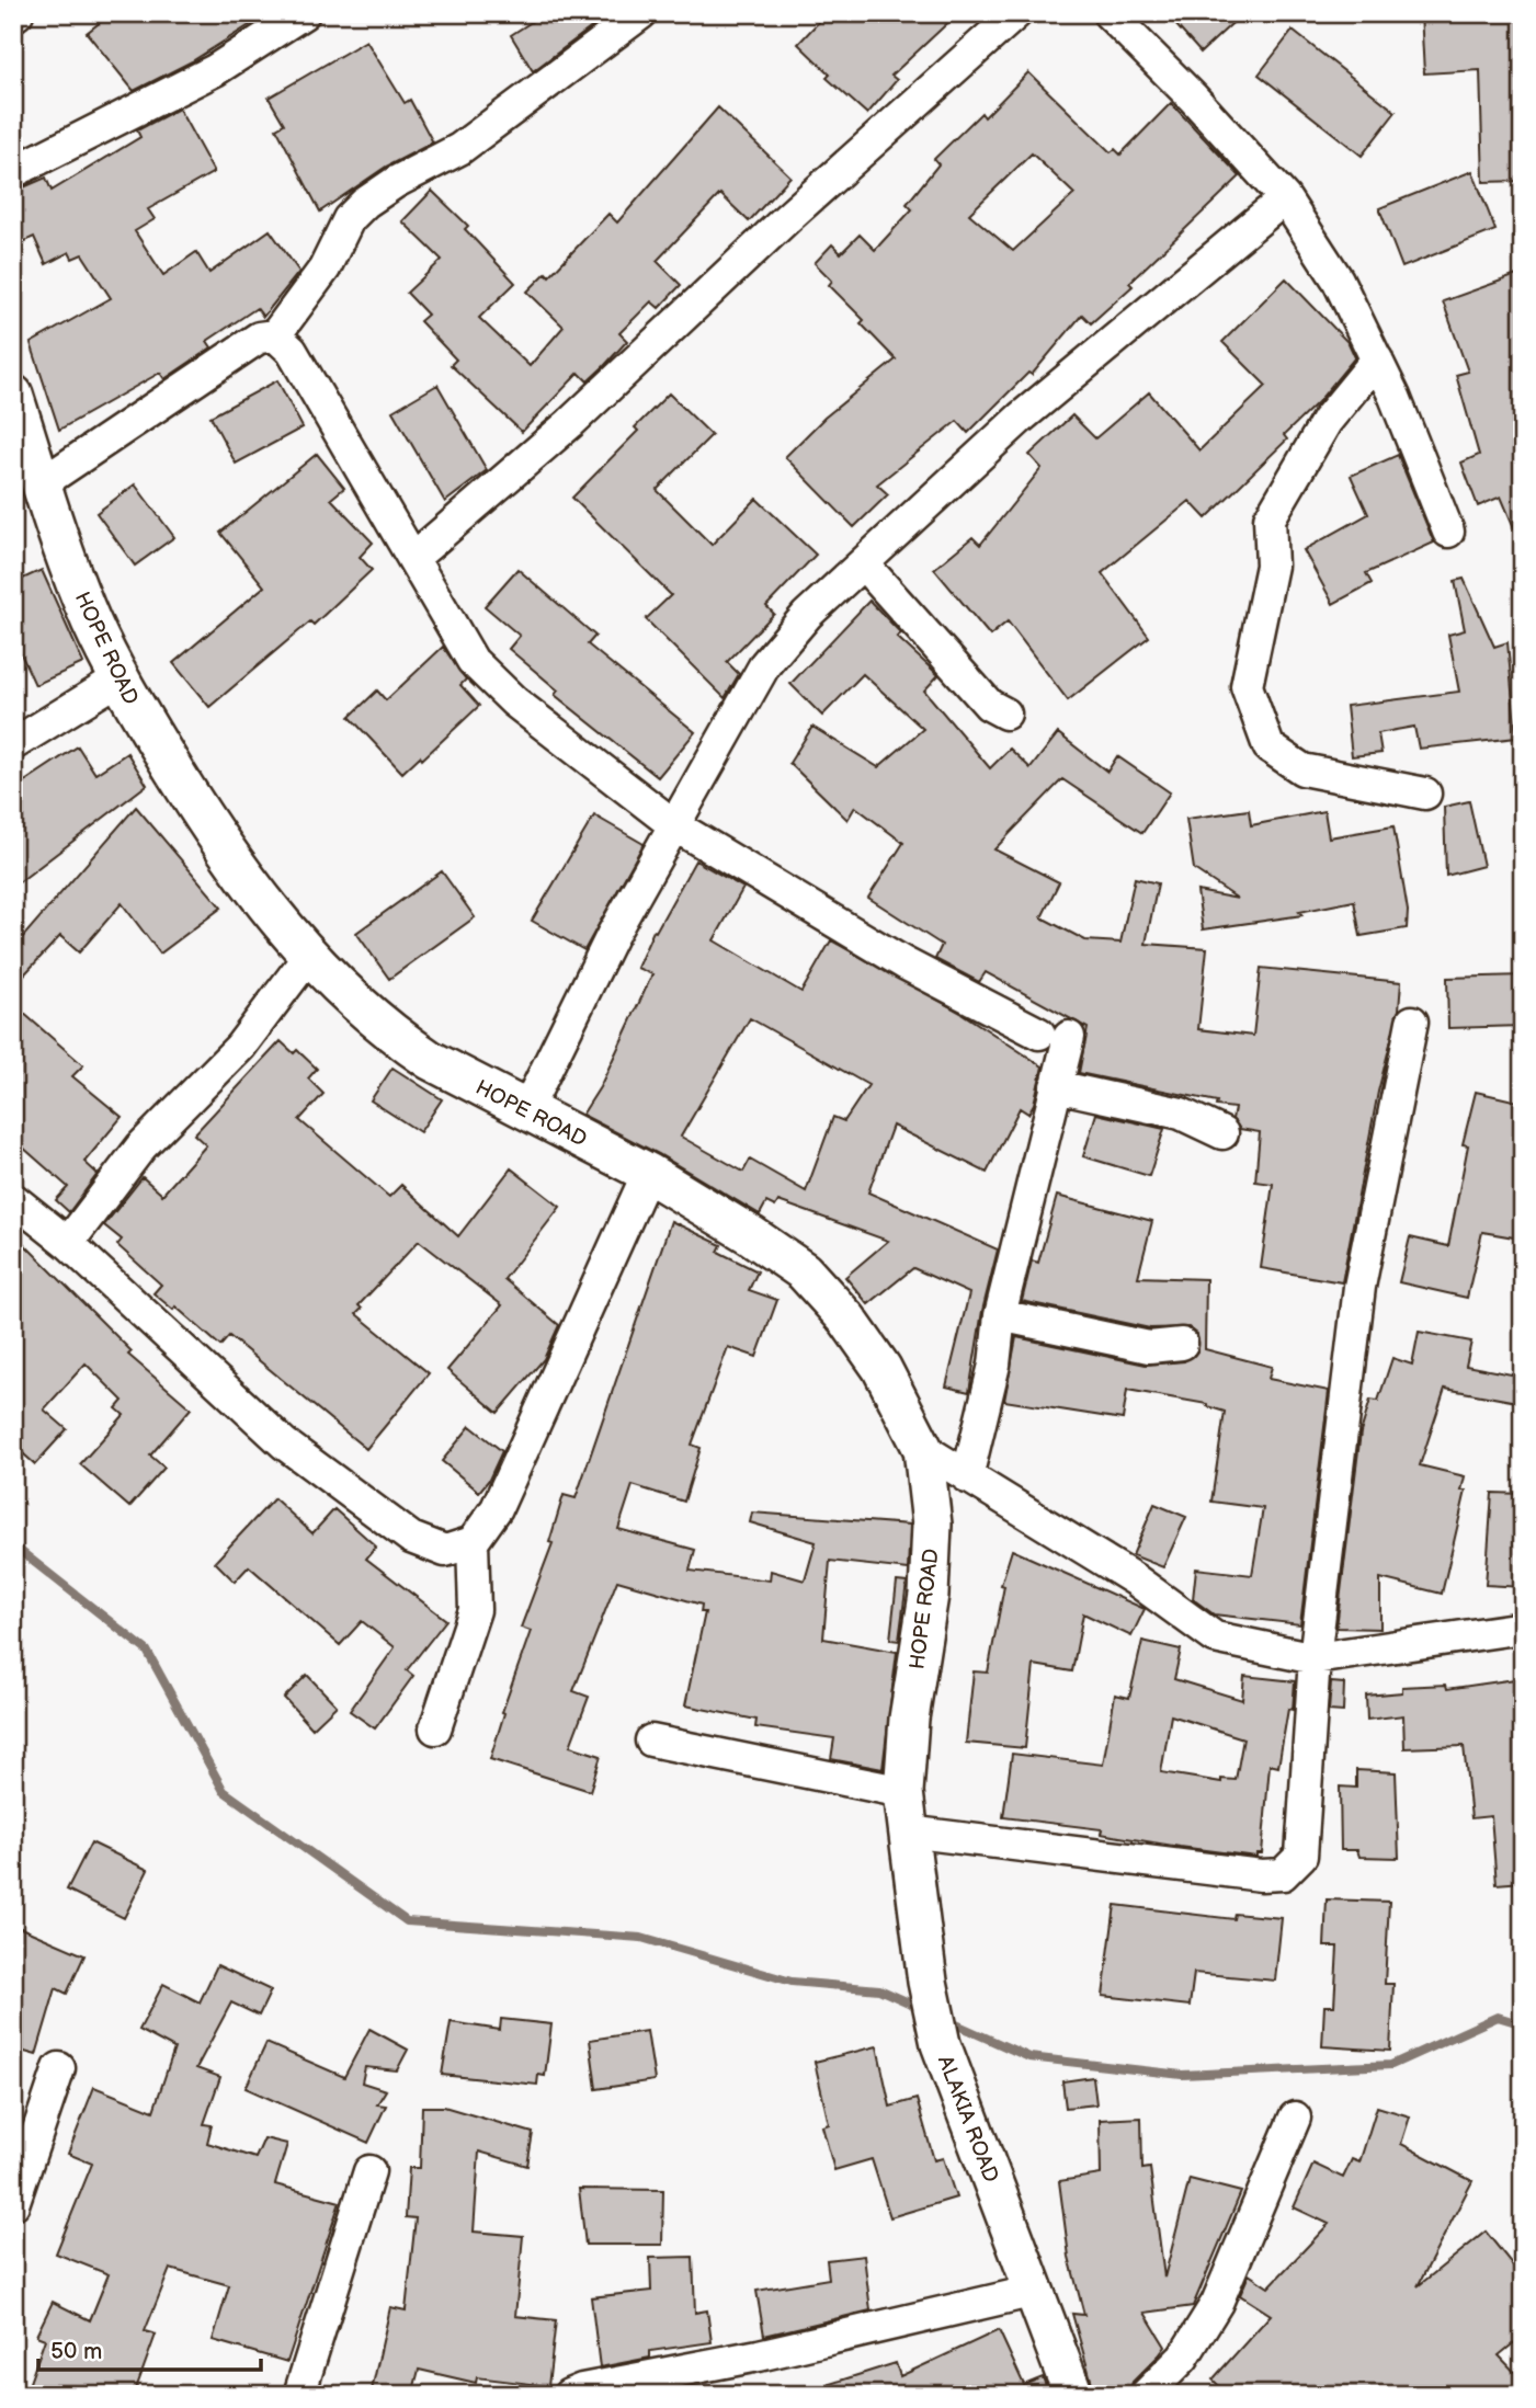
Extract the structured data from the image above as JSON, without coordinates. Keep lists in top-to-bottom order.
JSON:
{
  "streets": {
    "street": ["HOPE ROAD", "ALAKIA ROAD"]
  },
  "crossings": [
    ["HOPE ROAD", "ALAKIA ROAD"]
  ],
  "scale_bar": "50 m"
}
